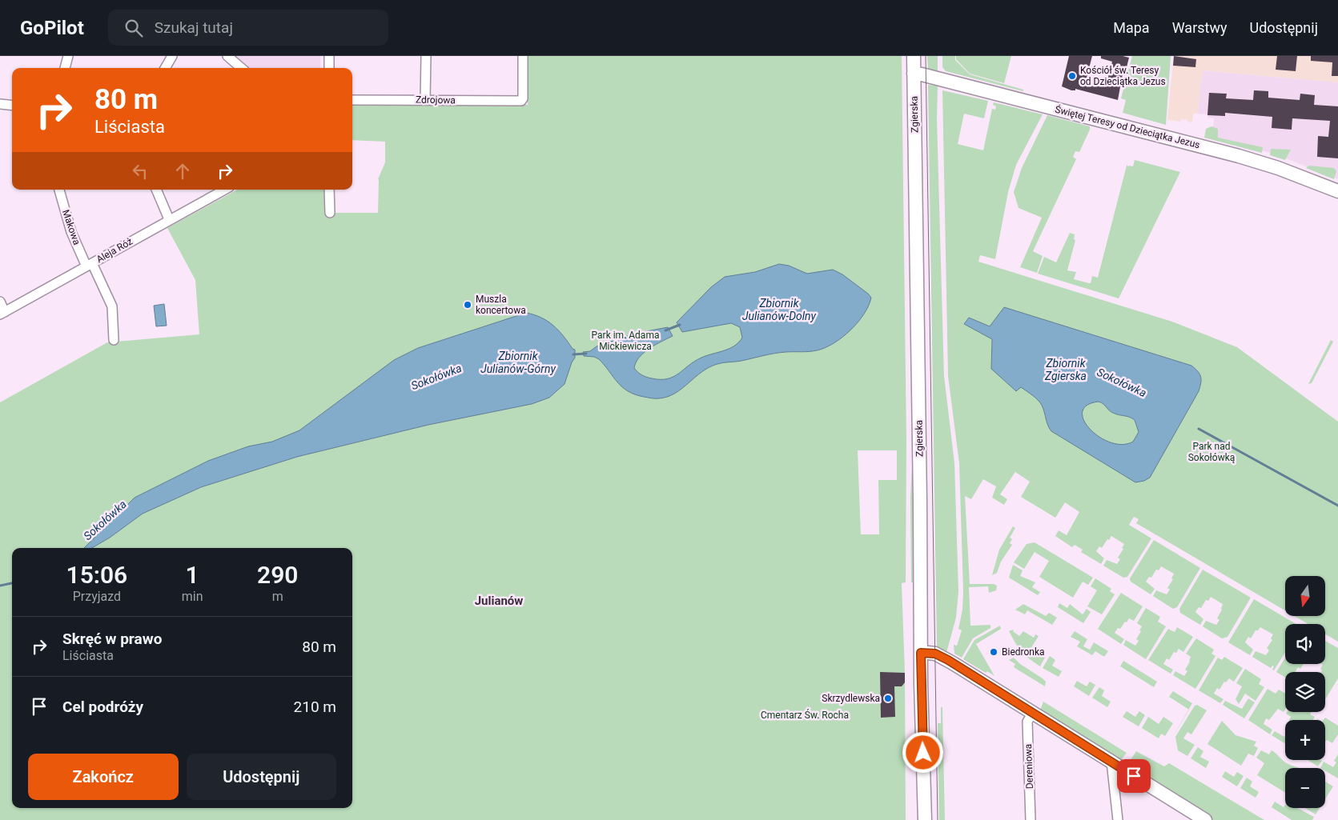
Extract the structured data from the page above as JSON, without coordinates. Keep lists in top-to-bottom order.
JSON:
{
  "streets": {
    "street": [
      "Zdrojowa",
      "Zgierska",
      "Świętej Teresy od Dzieciątka Jezus",
      "Makowa",
      "Aleja Róż",
      "Dereniowa"
    ]
  },
  "crossings": [
    ["Zgierska", "Świętej Teresy od Dzieciątka Jezus"],
    ["Makowa", "Aleja Róż"]
  ],
  "districts": ["Julianów"],
  "water": [
    "Zbiornik Julianów-Dolny",
    "Zbiornik Julianów-Górny",
    "Zbiornik Zgierska",
    "Sokołówka"
  ],
  "parks": ["Park im. Adama Mickiewicza", "Park nad Sokołówką", "Cmentarz Św. Rocha"],
  "places": [
    "Kościół św. Teresy od Dzieciątka Jezus",
    "Muszla koncertowa",
    "Biedronka",
    "Skrzydlewska"
  ],
  "north": "bottom",
  "page": {
    "header": "GoPilot",
    "search": "Szukaj tutaj",
    "nav": ["Mapa", "Warstwy", "Udostępnij"],
    "turn": ["80 m", "Liściasta"],
    "eta": [
      "15:06",
      "Przyjazd",
      "1",
      "min",
      "290",
      "m"
    ],
    "map_buttons": ["+", "−"],
    "list": [
      {
        "name": "Skręć w prawo",
        "note": "Liściasta",
        "value": "80 m"
      },
      {
        "name": "Cel podróży",
        "value": "210 m"
      }
    ],
    "buttons": ["Zakończ", "Udostępnij"]
  }
}
